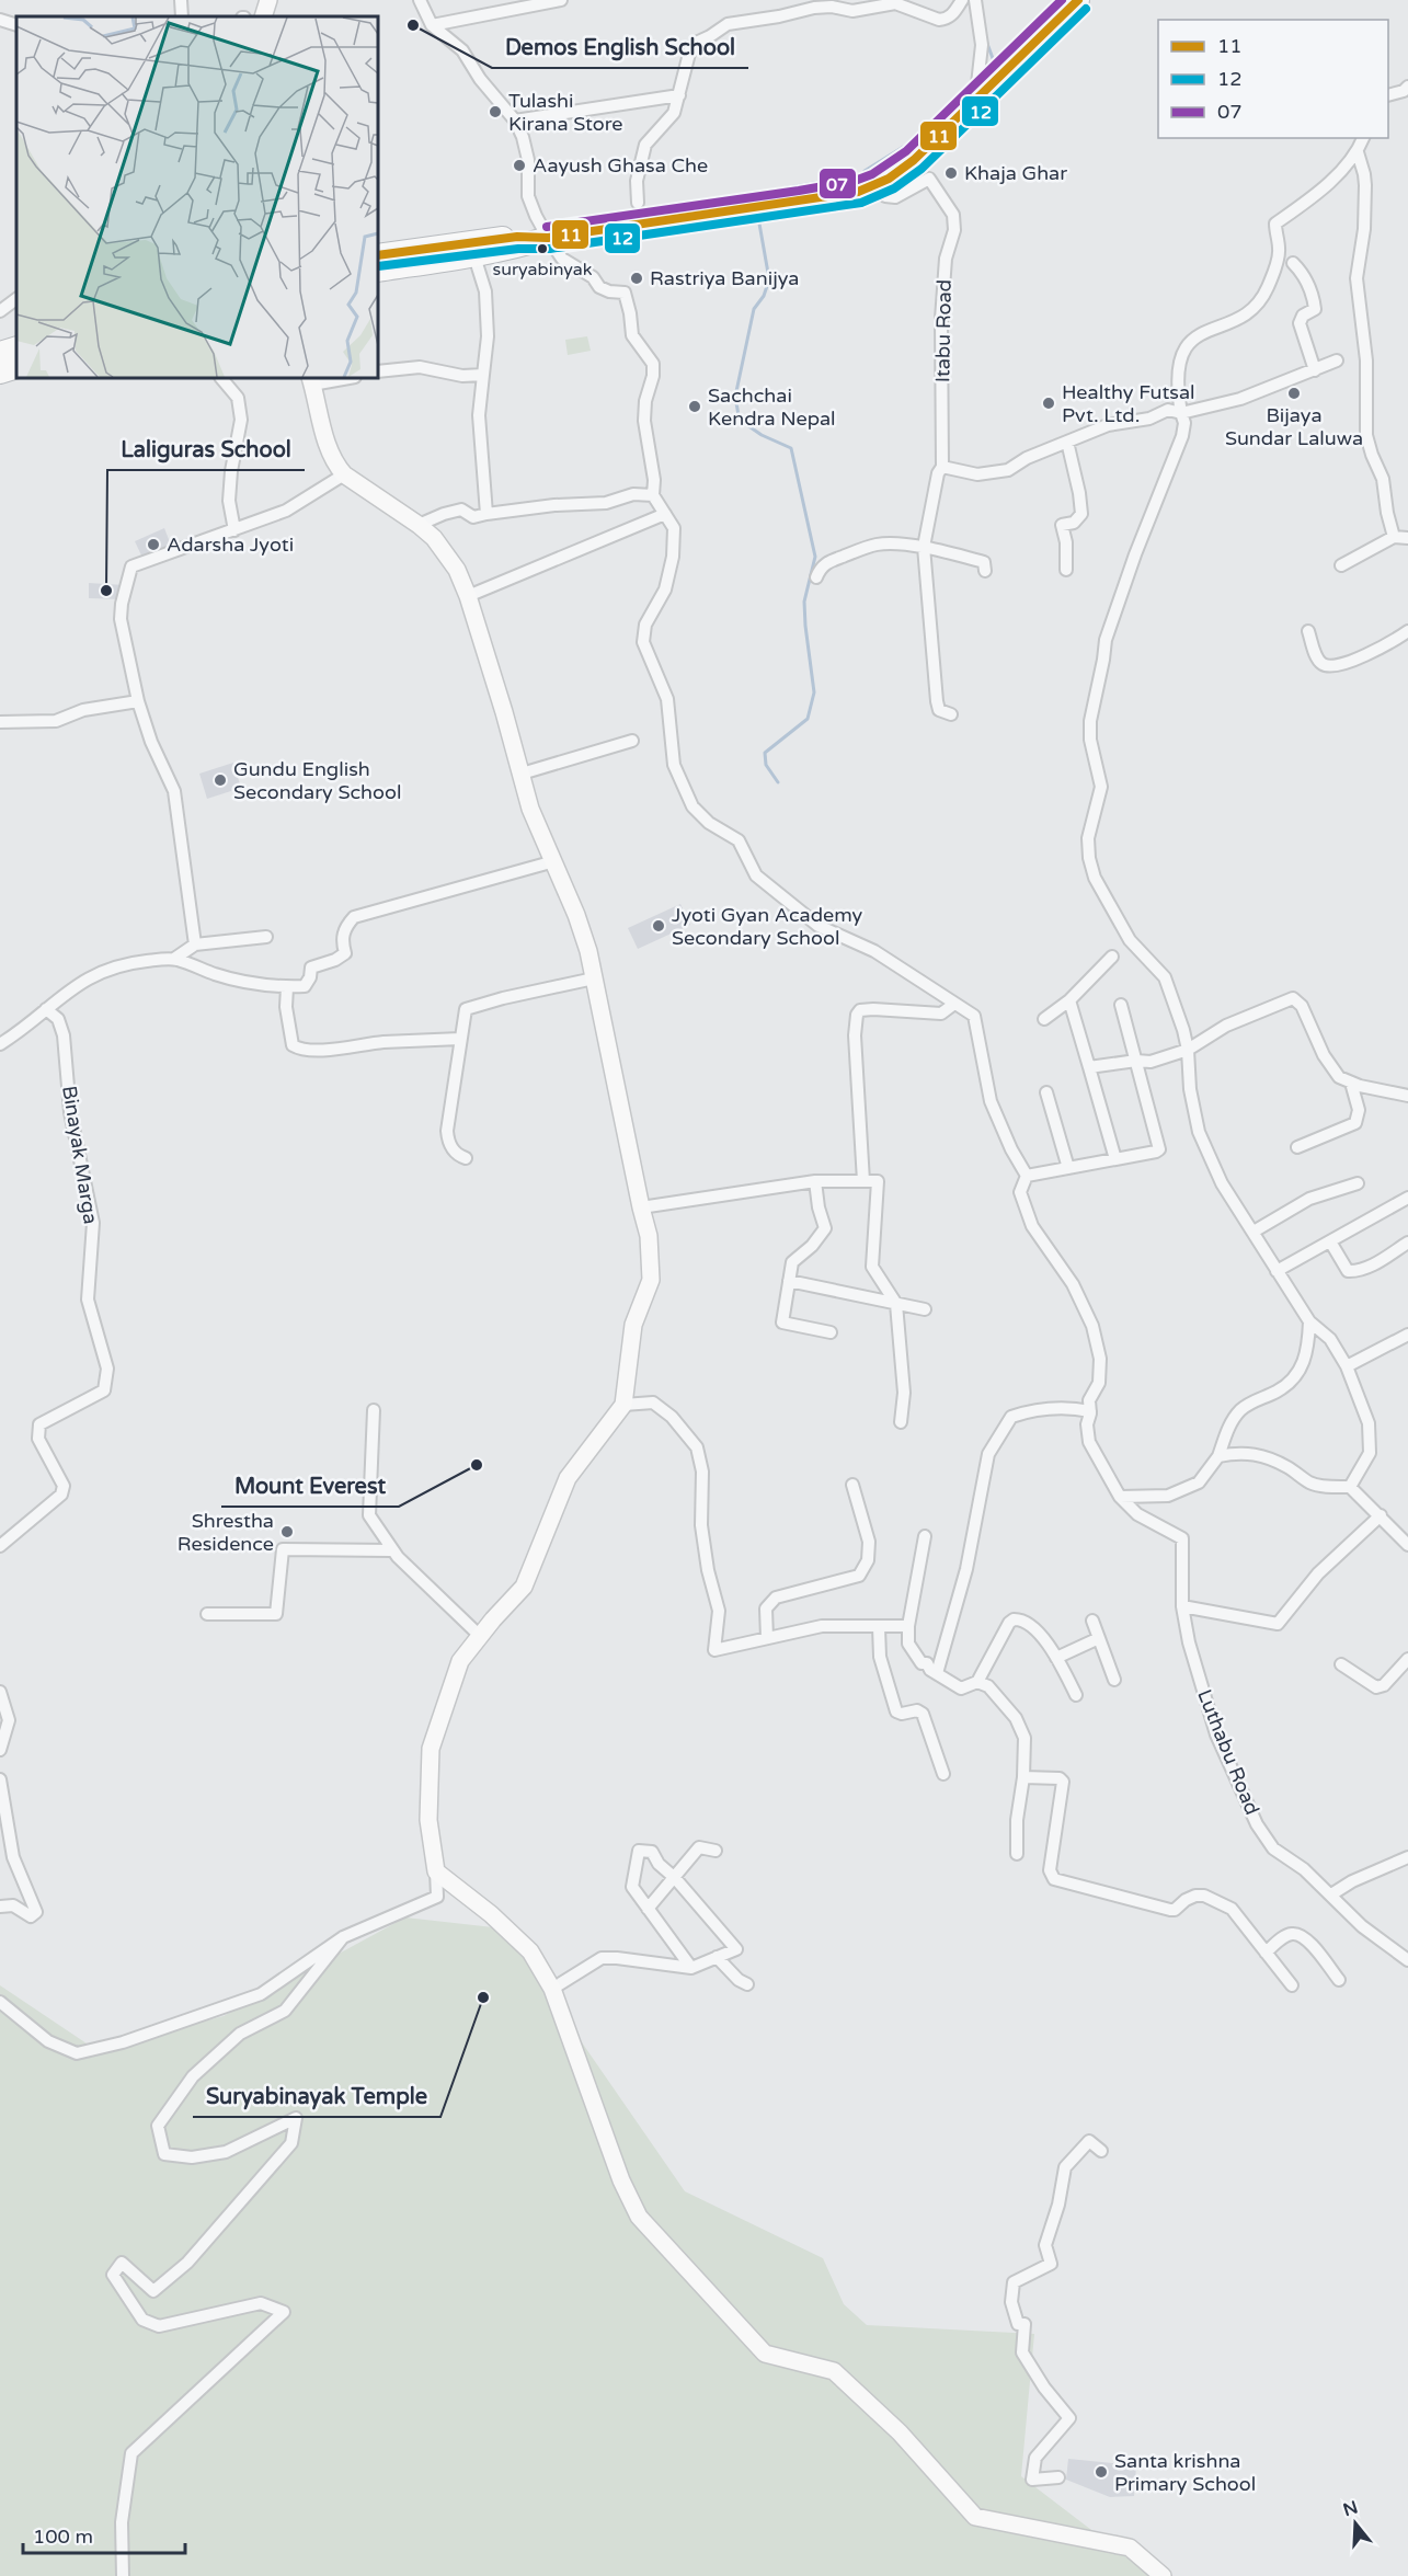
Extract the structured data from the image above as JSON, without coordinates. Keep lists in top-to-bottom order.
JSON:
{
  "streets": {
    "street": ["Itabu Road", "Binayak Marga", "Luthabu Road"]
  },
  "places": [
    "Demos English School",
    "Tulashi Kirana Store",
    "Aayush Ghasa Che",
    "Khaja Ghar",
    "suryabinyak",
    "Rastriya Banijya",
    "Bijaya Sundar Laluwa",
    "Healthy Futsal Pvt. Ltd.",
    "Sachchai Kendra Nepal",
    "Adarsha Jyoti",
    "Laliguras School",
    "Gundu English Secondary School",
    "Jyoti Gyan Academy Secondary School",
    "Mount Everest",
    "Shrestha Residence",
    "Suryabinayak Temple",
    "Santa krishna Primary School"
  ],
  "lines": ["transit line 11", "transit line 07", "transit line 12"],
  "legend": ["11", "12", "07"],
  "scale_bar": "100 m",
  "north": "top"
}
